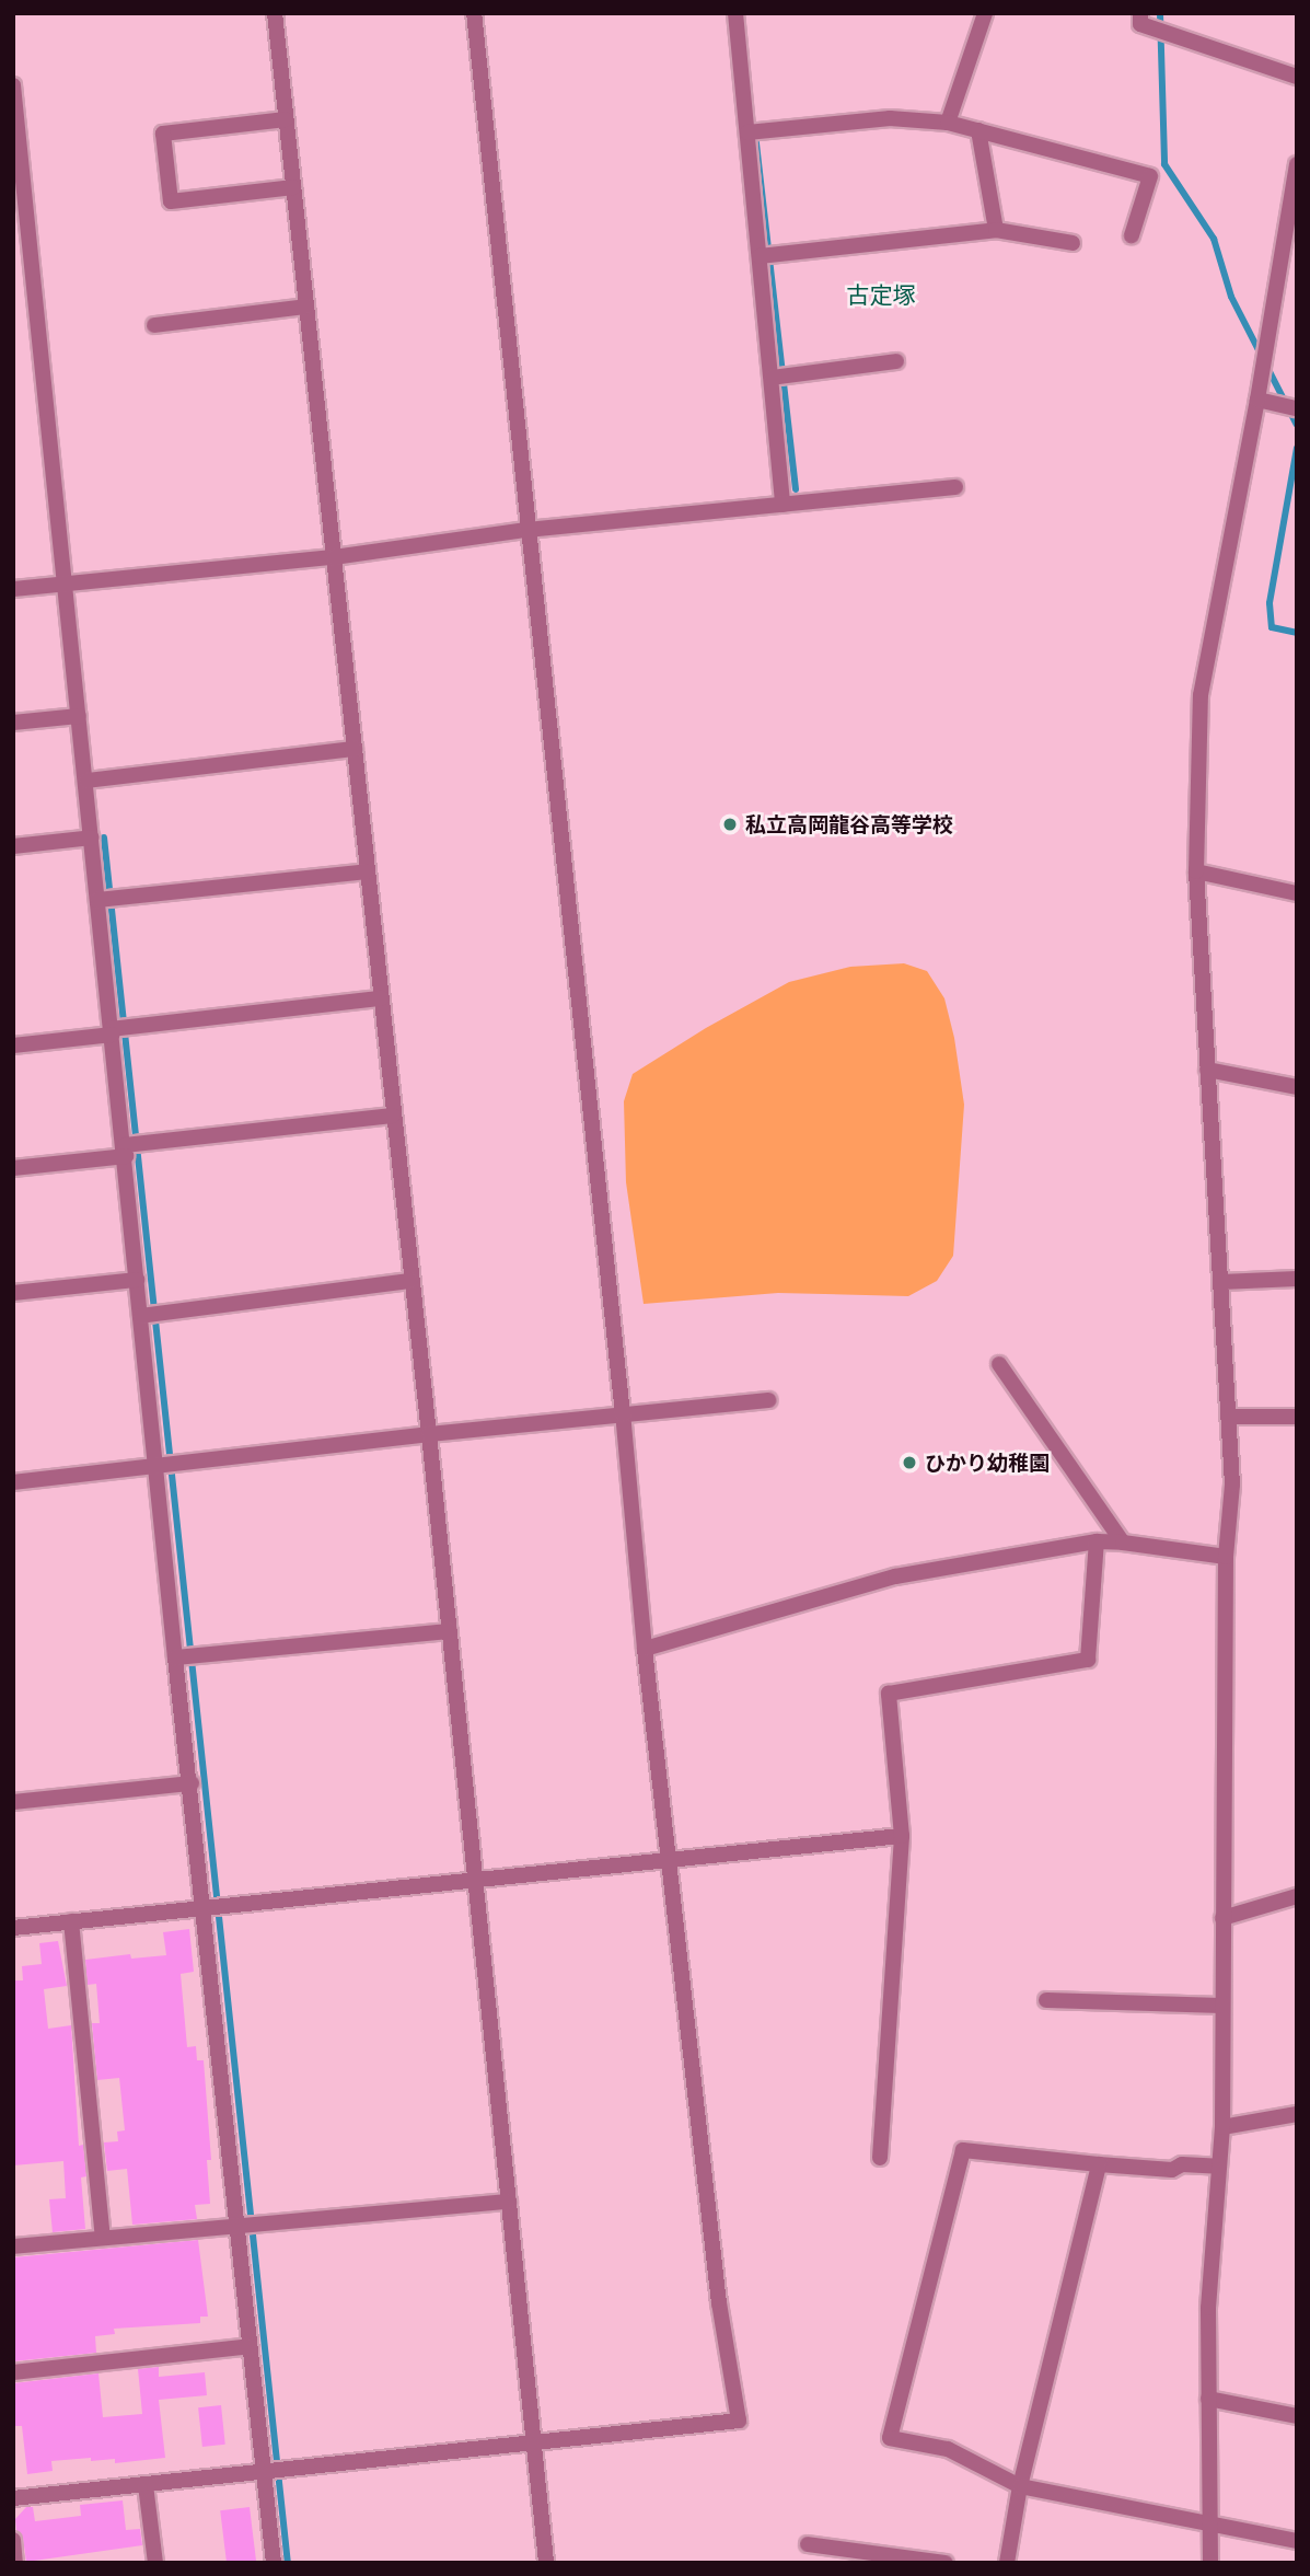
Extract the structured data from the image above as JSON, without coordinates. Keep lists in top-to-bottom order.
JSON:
{
  "districts": ["古定塚"],
  "places": ["私立高岡龍谷高等学校", "ひかり幼稚園"]
}
